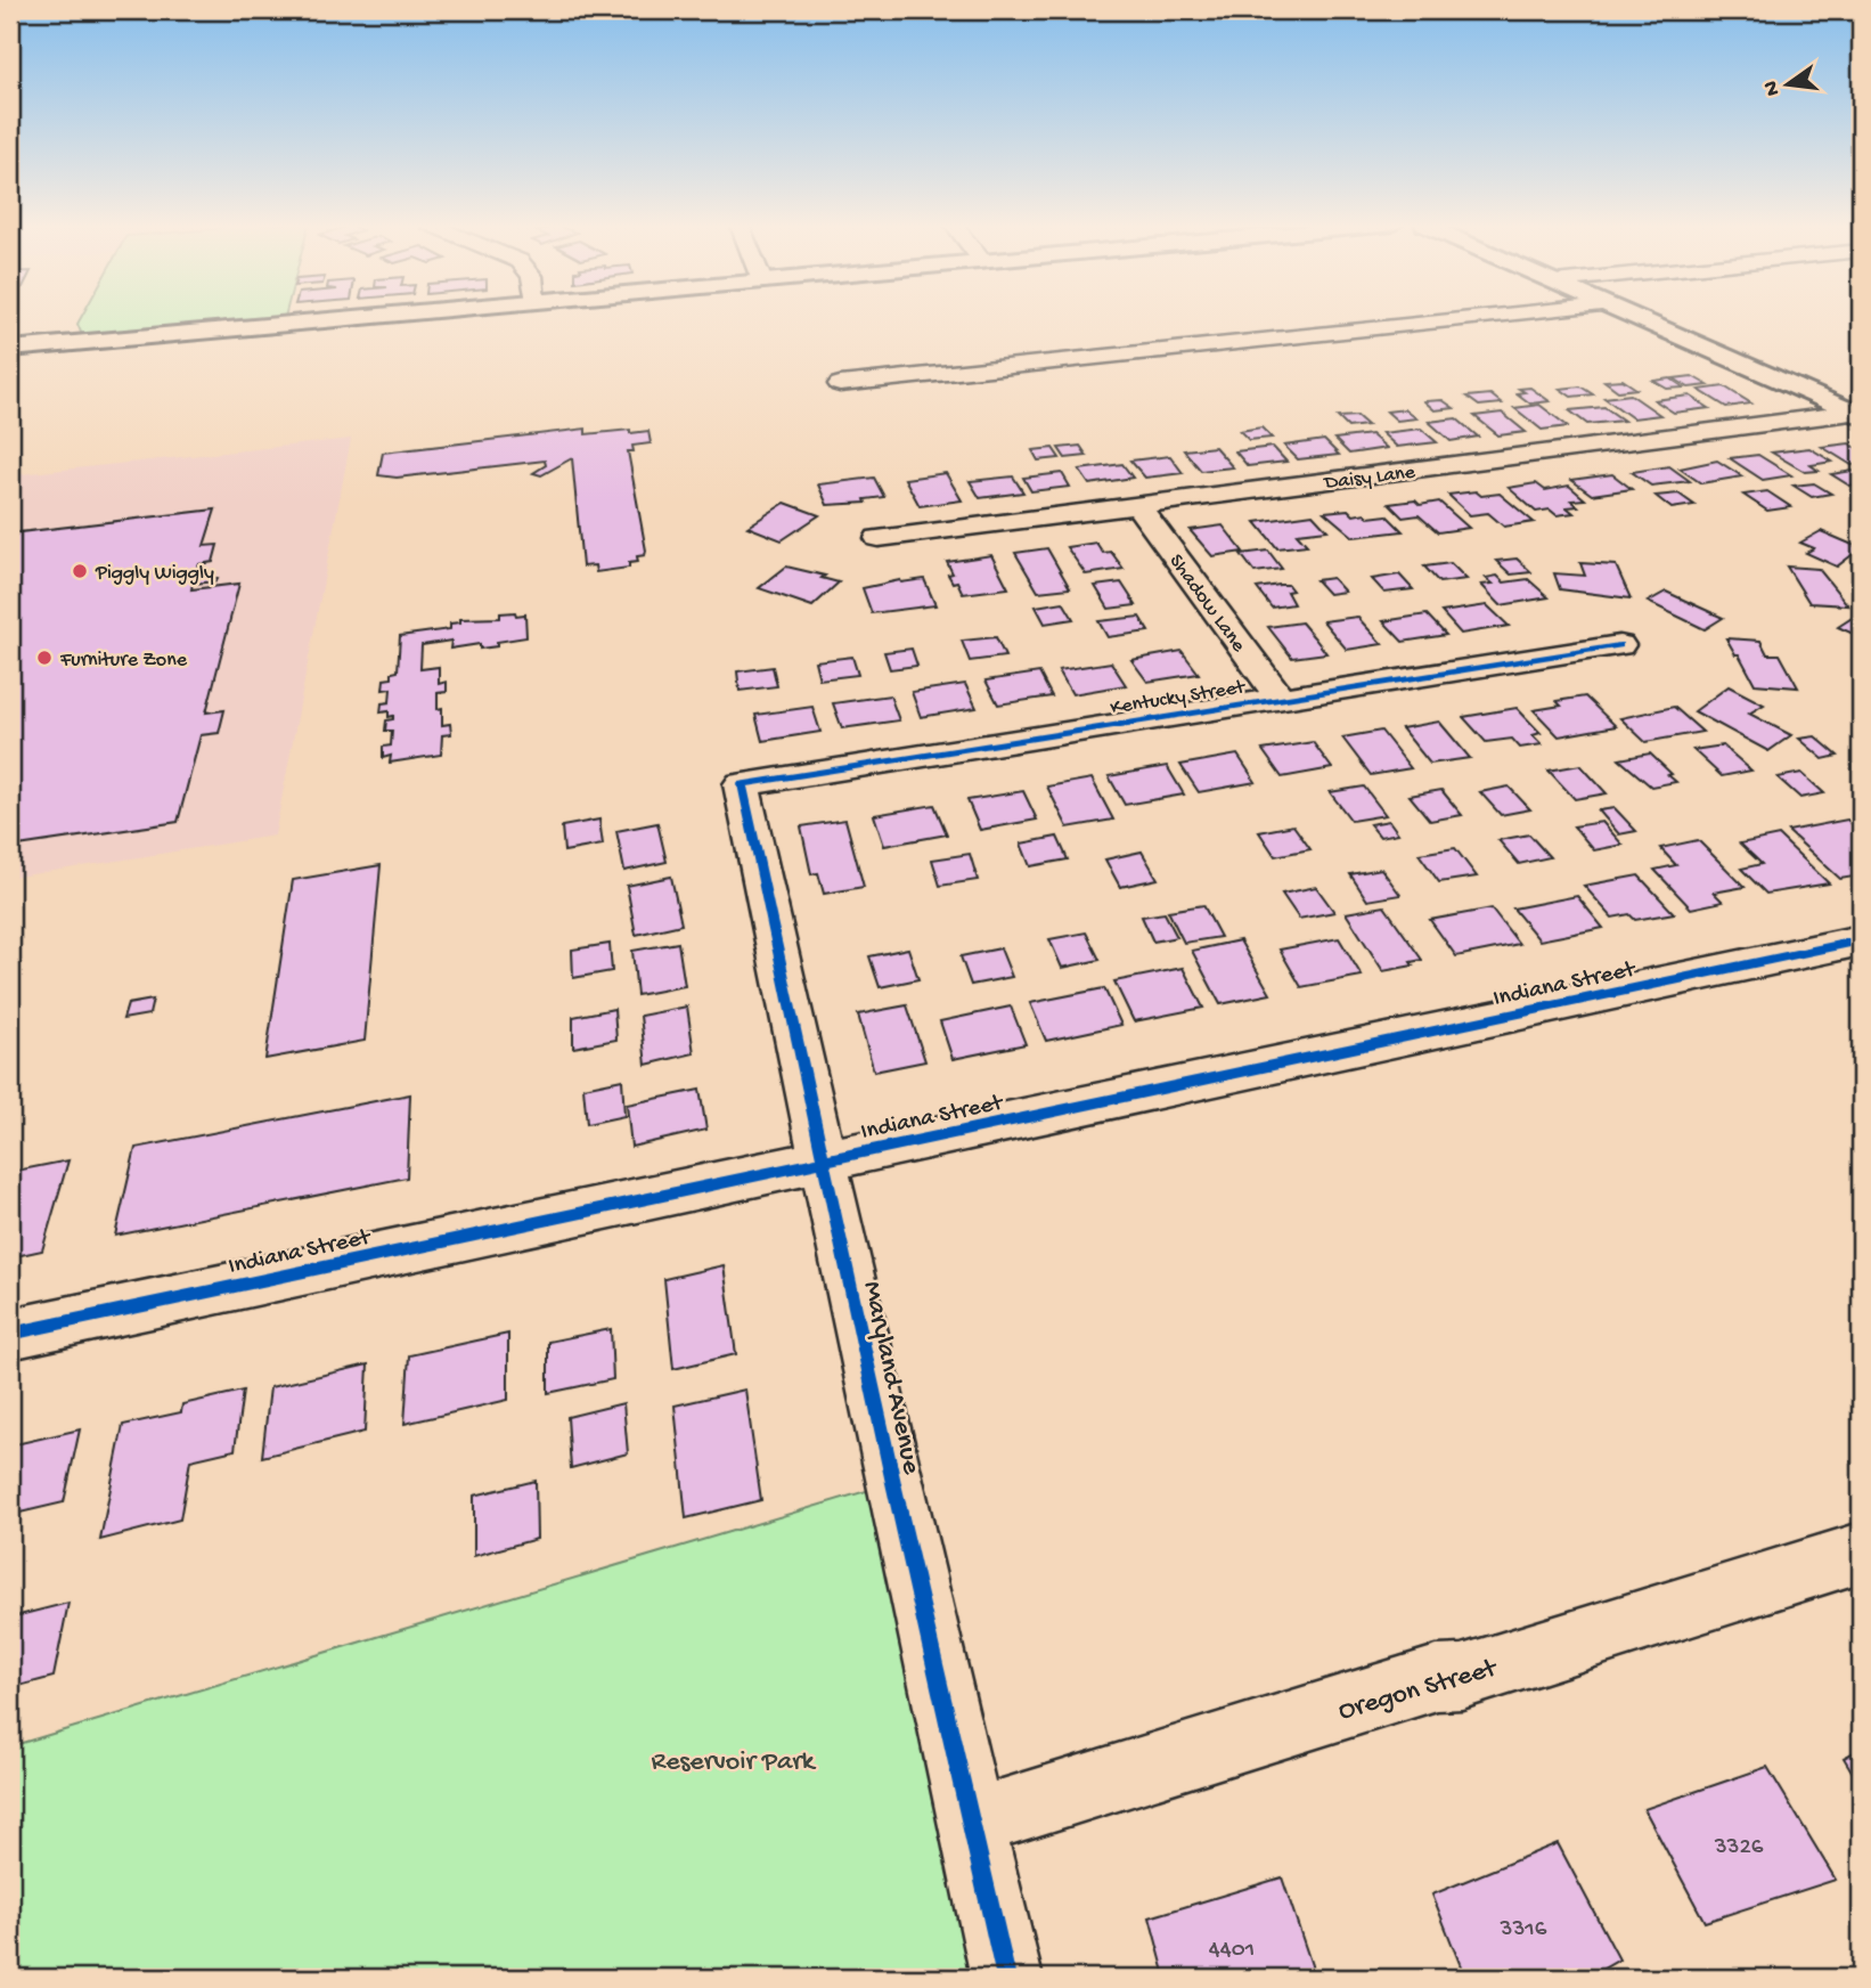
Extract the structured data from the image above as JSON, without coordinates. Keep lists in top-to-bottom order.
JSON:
{
  "streets": {
    "street": [
      "Daisy Lane",
      "Shadow Lane",
      "Kentucky Street",
      "Indiana Street",
      "Maryland Avenue",
      "Oregon Street"
    ]
  },
  "crossings": [
    ["Daisy Lane", "Shadow Lane"],
    ["Shadow Lane", "Kentucky Street"],
    ["Kentucky Street", "Maryland Avenue"],
    ["Indiana Street", "Maryland Avenue"],
    ["Maryland Avenue", "Oregon Street"]
  ],
  "parks": ["Reservoir Park"],
  "places": ["Piggly Wiggly", "Furniture Zone"],
  "house_numbers": ["3326", "3316", "4401"],
  "north": "left"
}
